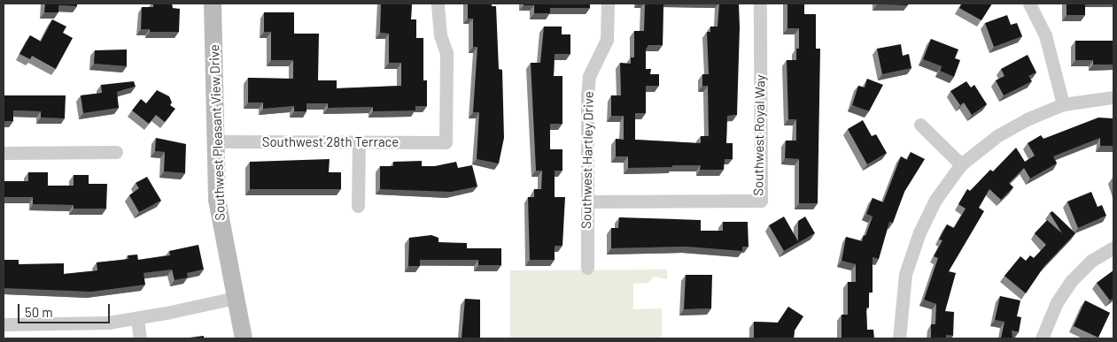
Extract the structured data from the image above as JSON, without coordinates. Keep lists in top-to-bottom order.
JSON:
{
  "streets": {
    "main road": ["Southwest Pleasant View Drive"],
    "street": ["Southwest Royal Way", "Southwest 28th Terrace", "Southwest Hartley Drive"]
  },
  "crossings": [
    ["Southwest Pleasant View Drive", "Southwest 28th Terrace"],
    ["Southwest Royal Way", "Southwest Hartley Drive"]
  ],
  "scale_bar": "50 m"
}
